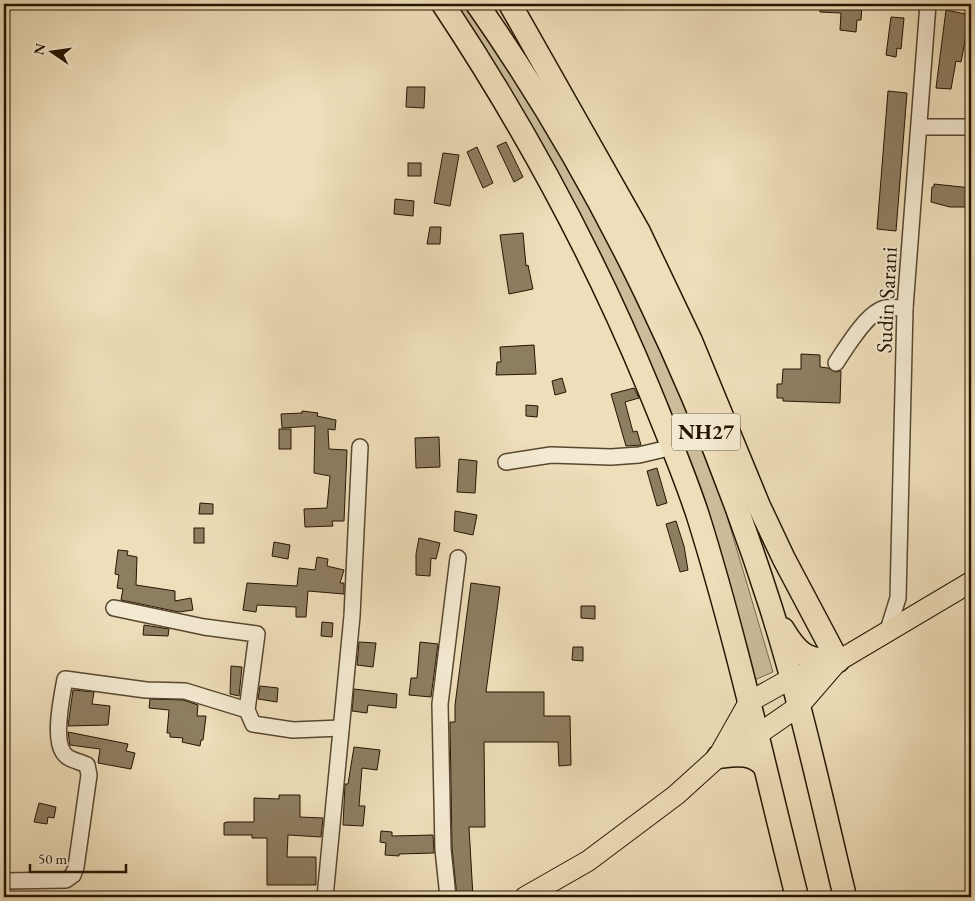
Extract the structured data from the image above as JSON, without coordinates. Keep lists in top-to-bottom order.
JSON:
{
  "streets": {
    "highway": ["NH27"],
    "street": ["Sudin Sarani"]
  },
  "scale_bar": "50 m",
  "north": "left"
}
